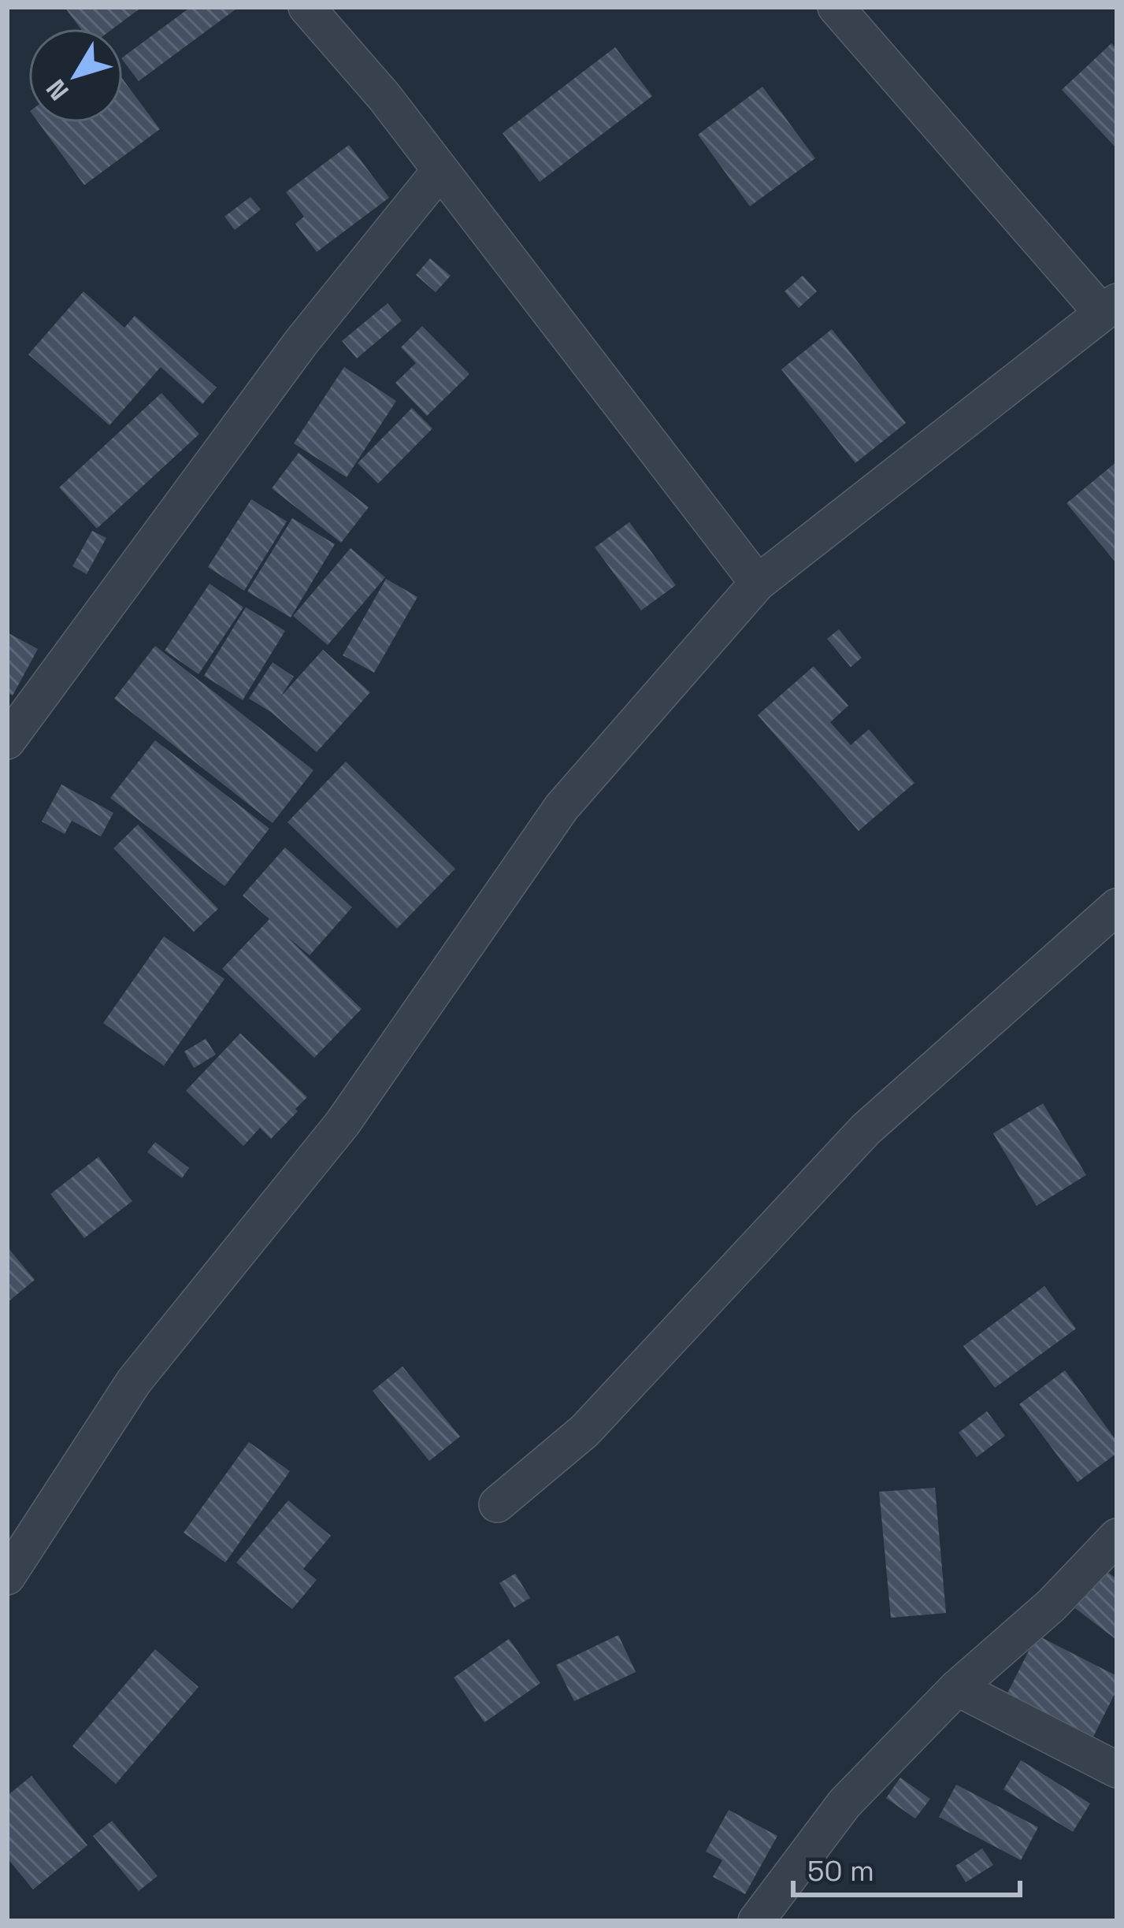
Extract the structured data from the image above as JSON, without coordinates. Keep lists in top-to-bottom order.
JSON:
{
  "scale_bar": "50 m",
  "north": "bottom left"
}
